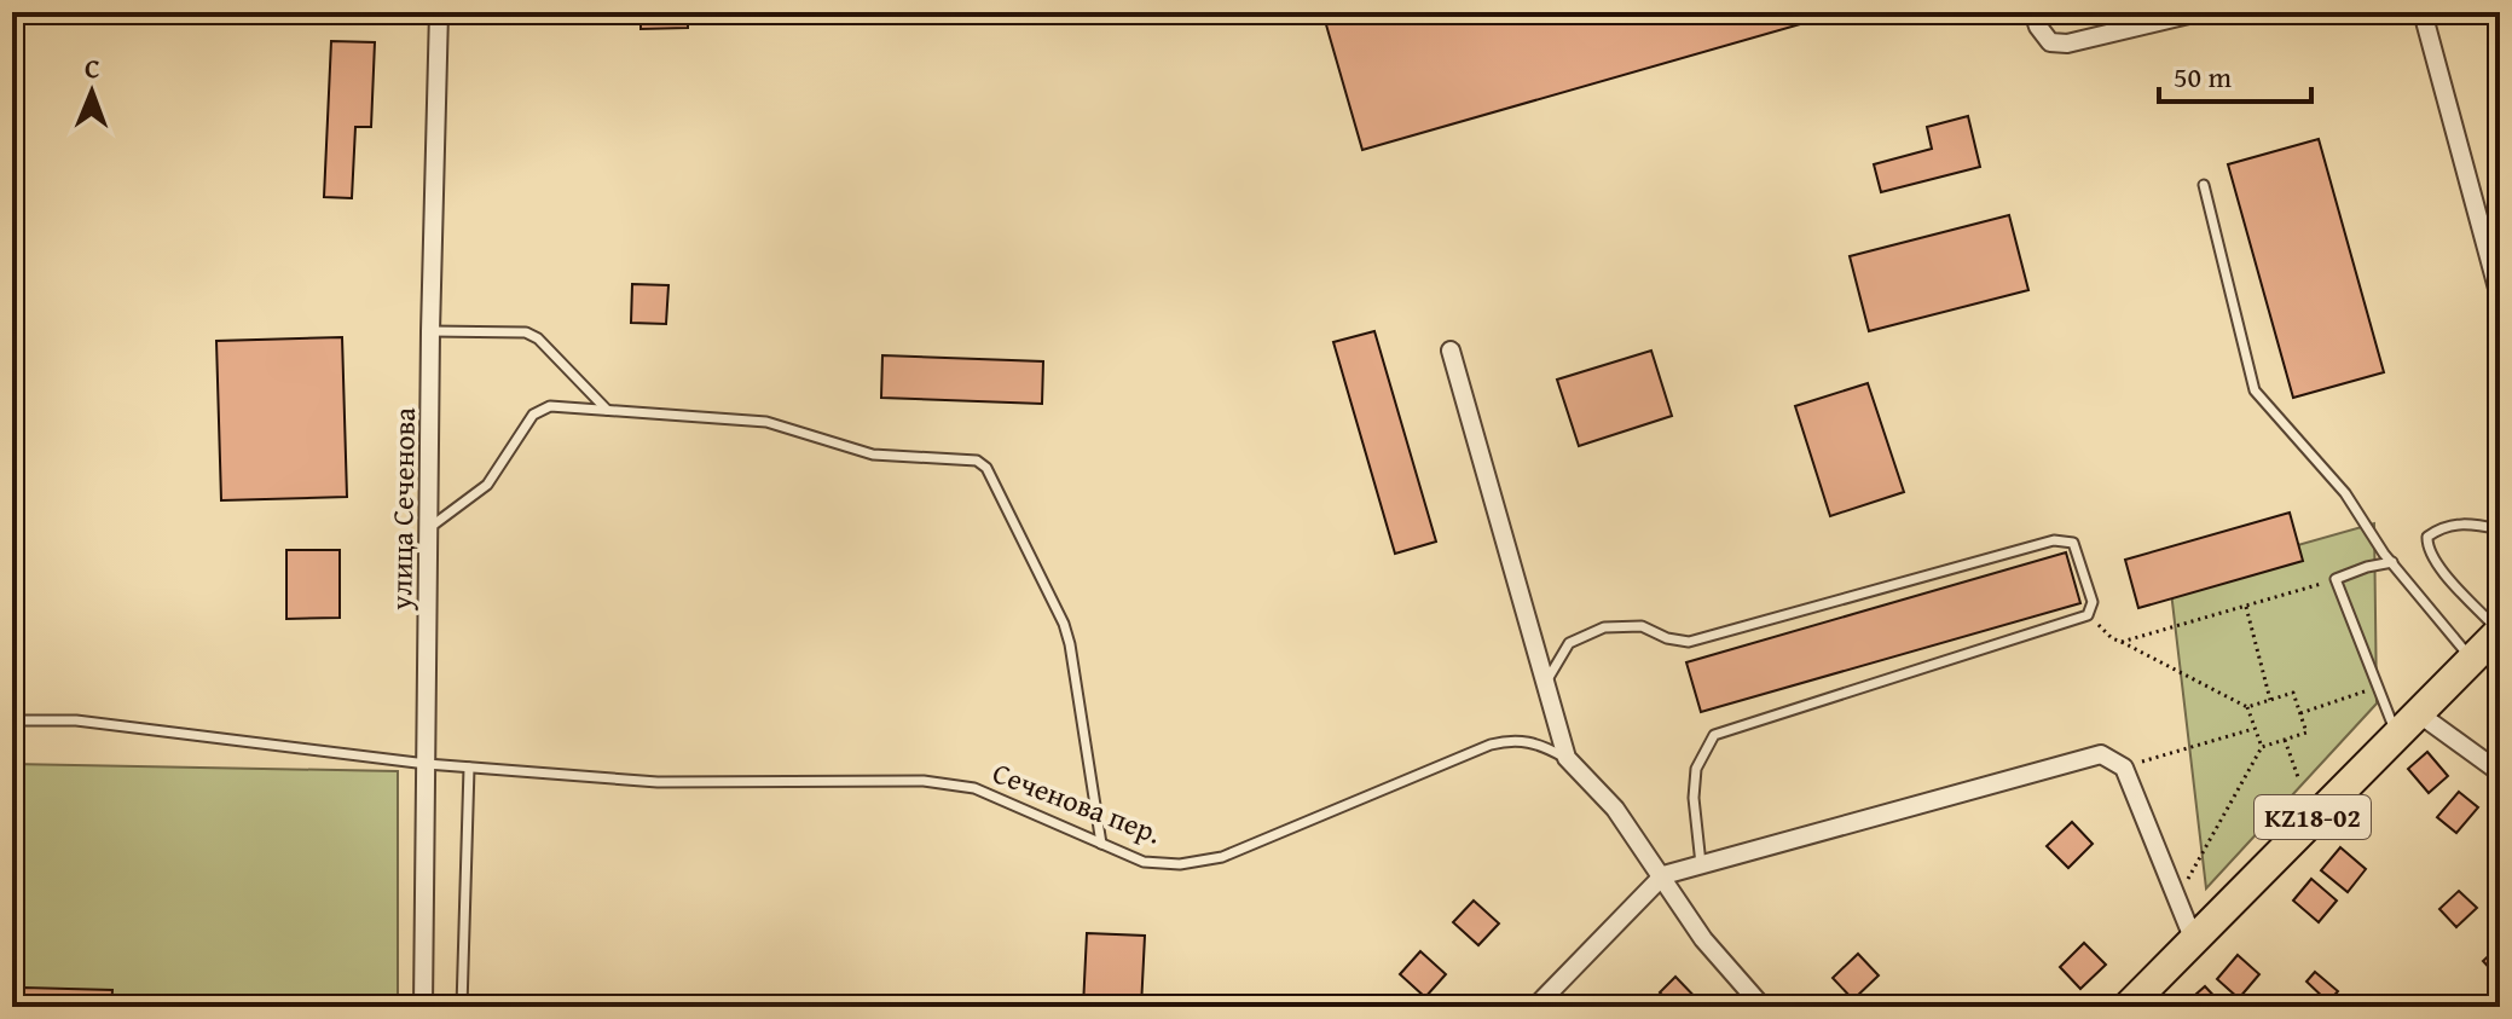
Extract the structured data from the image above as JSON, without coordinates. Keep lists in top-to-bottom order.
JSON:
{
  "streets": {
    "highway": ["KZ18-02"],
    "street": ["улица Сеченова"],
    "lane": ["Сеченова пер."]
  },
  "crossings": [
    ["улица Сеченова", "Сеченова пер."]
  ],
  "scale_bar": "50 m",
  "north": "top"
}
